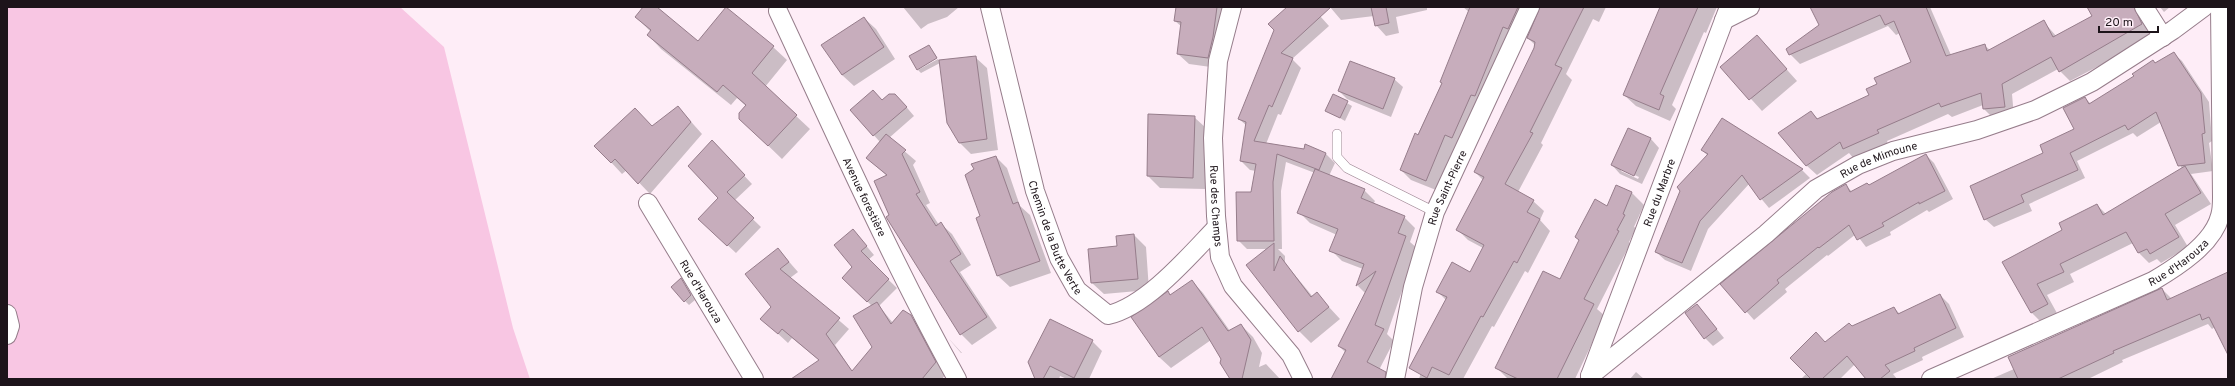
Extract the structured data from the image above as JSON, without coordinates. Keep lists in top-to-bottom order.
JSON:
{
  "streets": {
    "street": [
      "Rue de Mimoune",
      "Rue Saint-Pierre",
      "Rue du Marbre",
      "Avenue forestière",
      "Rue des Champs",
      "Chemin de la Butte Verte",
      "Rue d'Harouza"
    ]
  },
  "crossings": [
    ["Rue de Mimoune", "Rue du Marbre"],
    ["Rue des Champs", "Chemin de la Butte Verte"]
  ],
  "scale_bar": "20 m"
}
